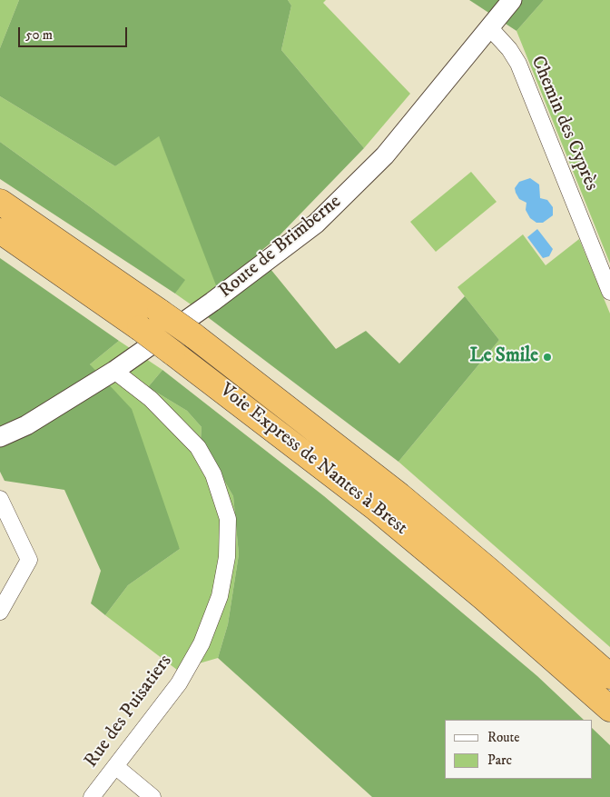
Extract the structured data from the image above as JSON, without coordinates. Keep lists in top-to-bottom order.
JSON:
{
  "streets": {
    "highway": ["Voie Express de Nantes à Brest"],
    "street": ["Chemin des Cyprès", "Route de Brimberne", "Rue des Puisatiers"]
  },
  "crossings": [
    ["Chemin des Cyprès", "Route de Brimberne"],
    ["Route de Brimberne", "Rue des Puisatiers"]
  ],
  "places": ["Le Smile"],
  "legend": ["Route", "Parc"],
  "scale_bar": "50 m"
}
